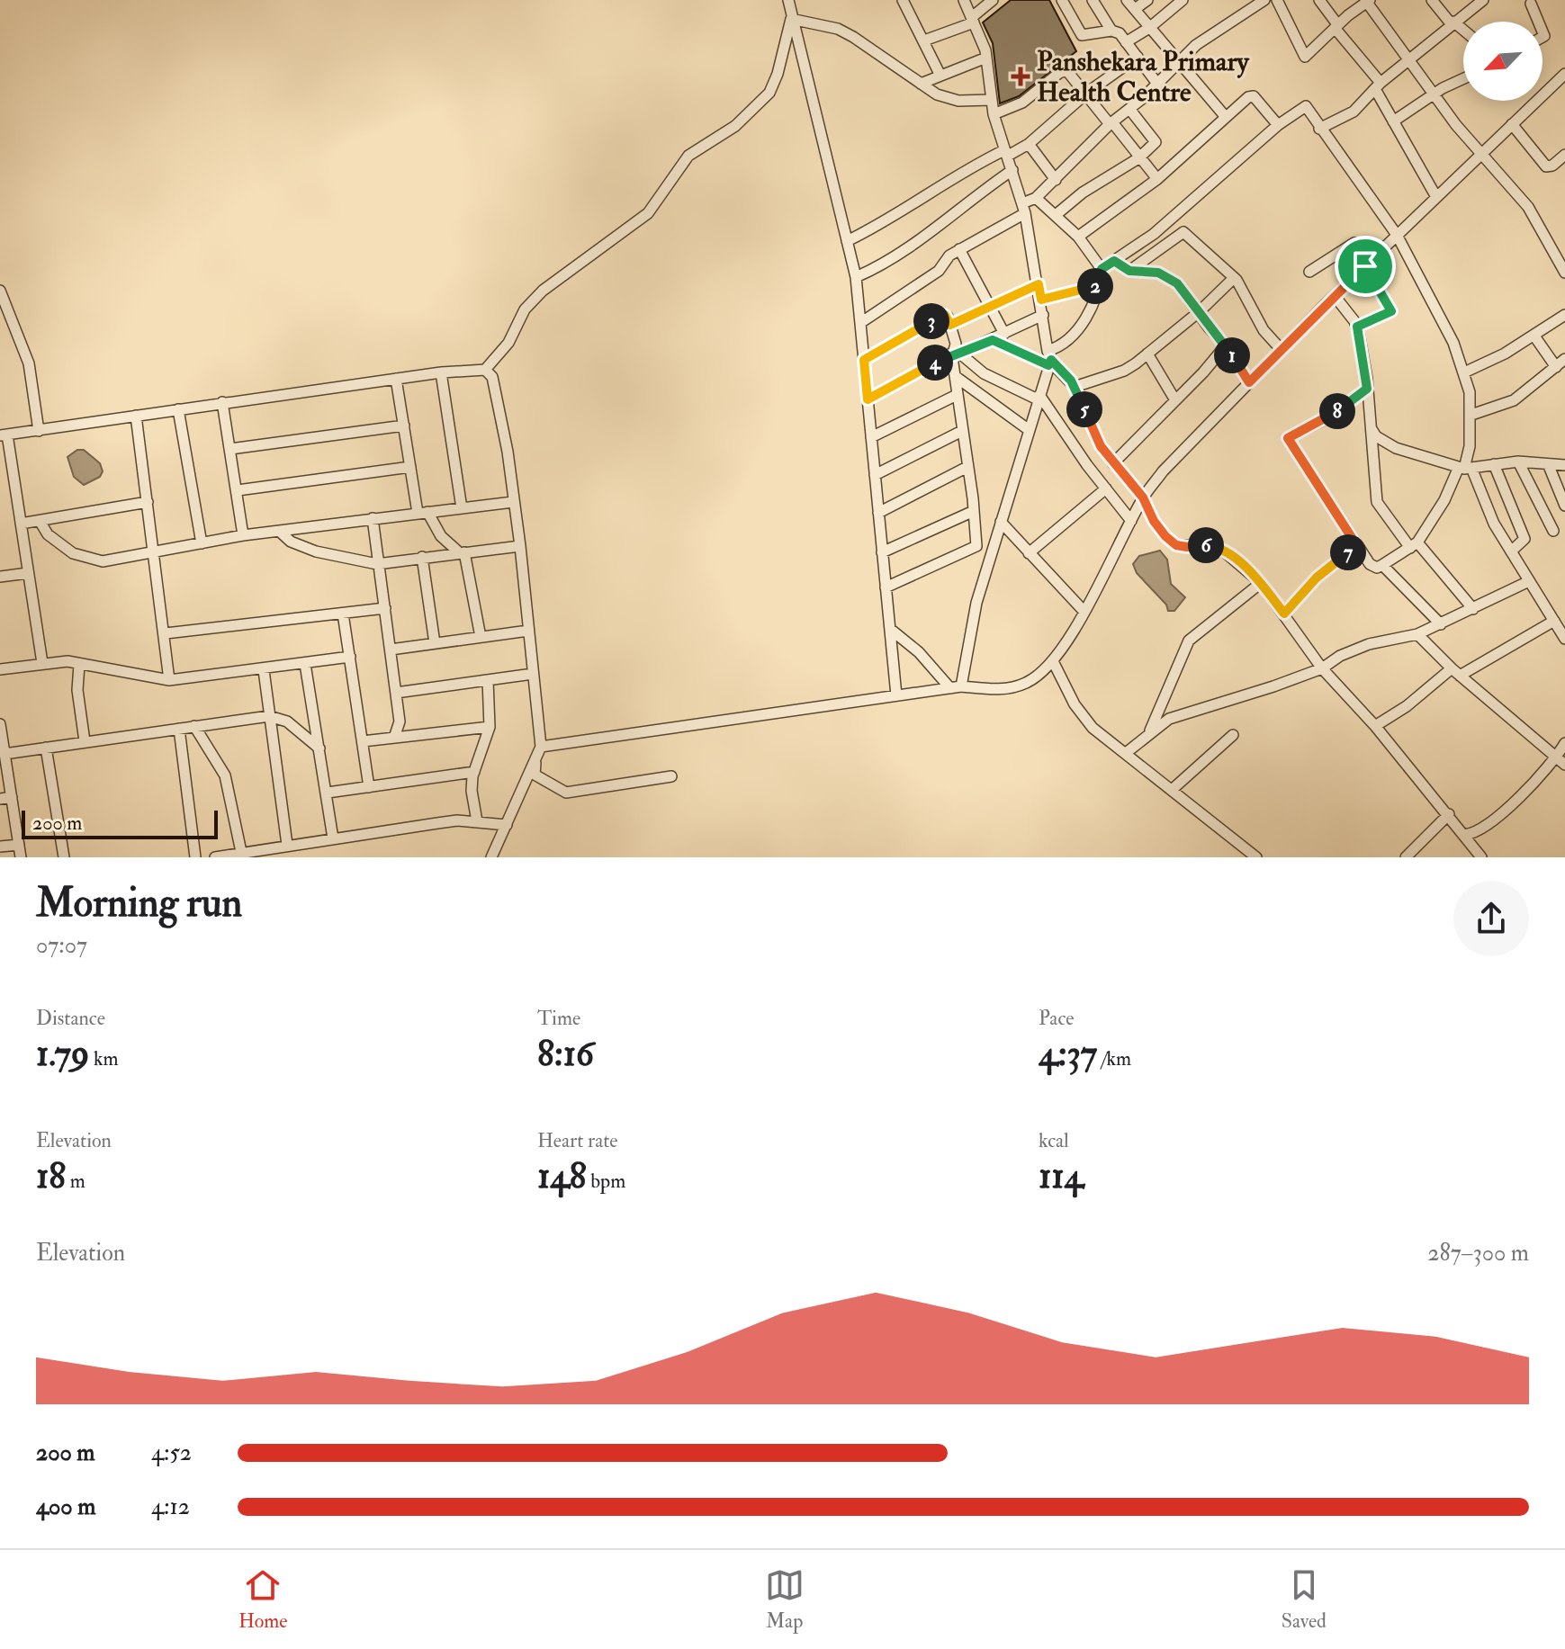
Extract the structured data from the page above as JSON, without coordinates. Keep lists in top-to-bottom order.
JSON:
{
  "places": {
    "health": ["Panshekara Primary Health Centre"]
  },
  "scale_bar": "200 m",
  "north": "bottom left",
  "page": {
    "pins": [
      "2",
      "3",
      "1",
      "4",
      "5",
      "8",
      "6",
      "7"
    ],
    "scale": "200 m",
    "heading": ["Morning run", "07:07"],
    "stats": [
      ["Distance", "1.79 km"],
      ["Time", "8:16"],
      ["Pace", "4:37 /km"],
      ["Elevation", "18 m"],
      ["Heart rate", "148 bpm"],
      ["kcal", "114"]
    ],
    "chart": ["Elevation", "287–300 m"],
    "list": [
      {
        "name": "200 m",
        "note": "4:52"
      },
      {
        "name": "400 m",
        "note": "4:12"
      }
    ],
    "tabs": ["Home", "Map", "Saved"]
  }
}
